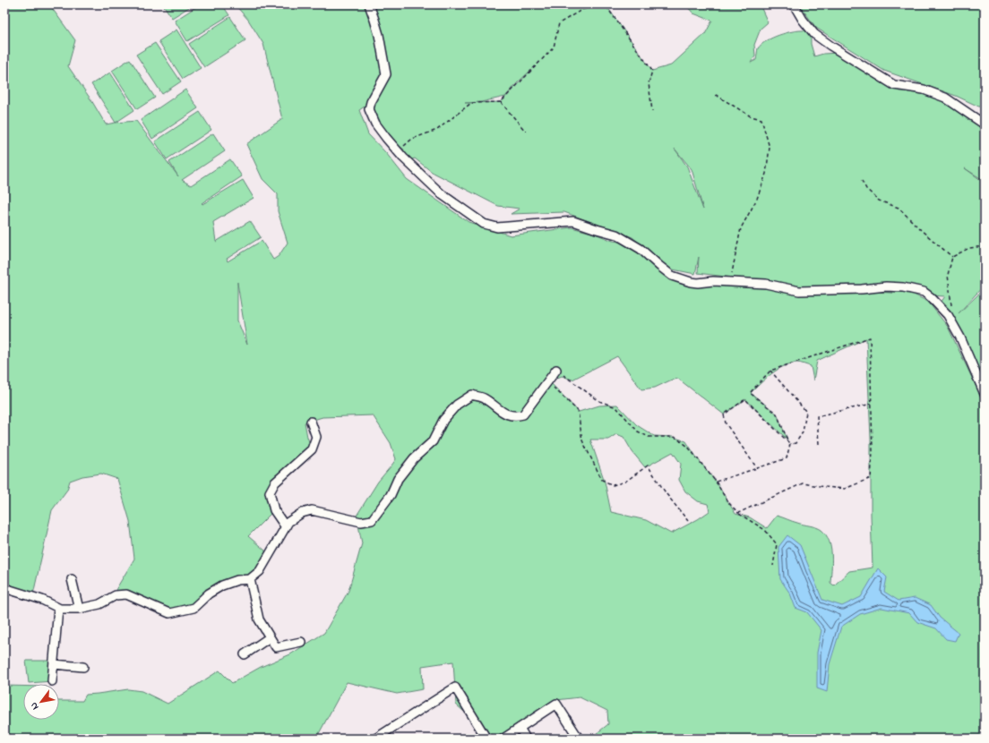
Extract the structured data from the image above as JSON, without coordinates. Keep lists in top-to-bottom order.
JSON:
{
  "north": "bottom left"
}
